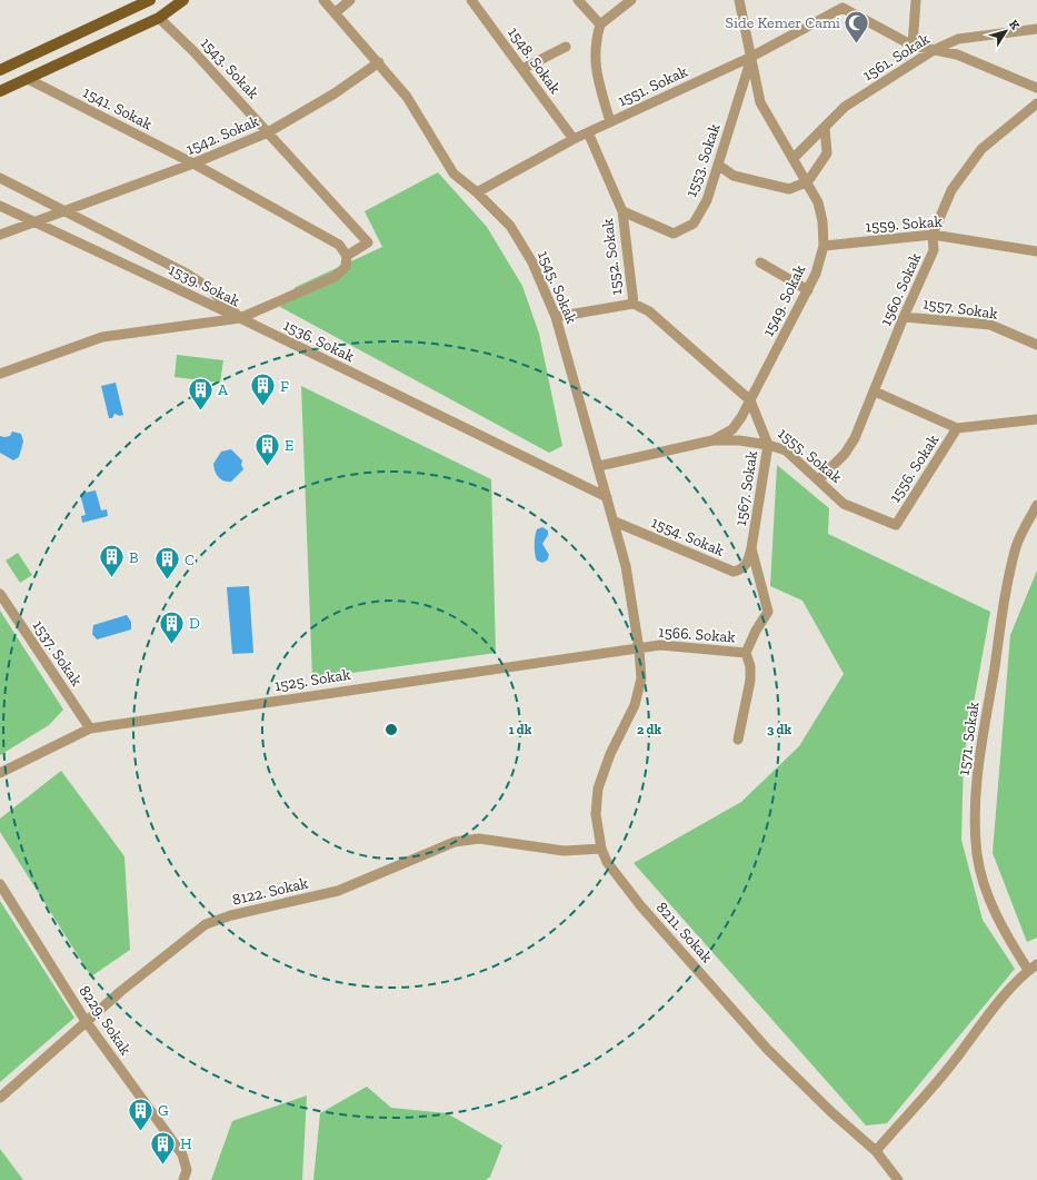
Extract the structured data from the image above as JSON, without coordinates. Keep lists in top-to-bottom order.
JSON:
{
  "streets": {
    "street": [
      "1561. Sokak",
      "1548. Sokak",
      "1543. Sokak",
      "1551. Sokak",
      "1541. Sokak",
      "1542. Sokak",
      "1553. Sokak",
      "1559. Sokak",
      "1552. Sokak",
      "1539. Sokak",
      "1545. Sokak",
      "1560. Sokak",
      "1549. Sokak",
      "1557. Sokak",
      "1536. Sokak",
      "1555. Sokak",
      "1556. Sokak",
      "1567. Sokak",
      "1554. Sokak",
      "1566. Sokak",
      "1537. Sokak",
      "1525. Sokak",
      "1571. Sokak",
      "8122. Sokak",
      "8211. Sokak",
      "8229. Sokak"
    ]
  },
  "crossings": [
    ["1561. Sokak", "1549. Sokak"],
    ["1548. Sokak", "1551. Sokak"],
    ["1543. Sokak", "1541. Sokak"],
    ["1543. Sokak", "1542. Sokak"],
    ["1551. Sokak", "1553. Sokak"],
    ["1551. Sokak", "1552. Sokak"],
    ["1551. Sokak", "1545. Sokak"],
    ["1551. Sokak", "1549. Sokak"],
    ["1541. Sokak", "1542. Sokak"],
    ["1542. Sokak", "1539. Sokak"],
    ["1542. Sokak", "1545. Sokak"],
    ["1553. Sokak", "1552. Sokak"],
    ["1553. Sokak", "1549. Sokak"],
    ["1559. Sokak", "1560. Sokak"],
    ["1559. Sokak", "1549. Sokak"],
    ["1552. Sokak", "1545. Sokak"],
    ["1552. Sokak", "1549. Sokak"],
    ["1552. Sokak", "1555. Sokak"],
    ["1539. Sokak", "1536. Sokak"],
    ["1545. Sokak", "1549. Sokak"],
    ["1545. Sokak", "1536. Sokak"],
    ["1545. Sokak", "1554. Sokak"],
    ["1545. Sokak", "1566. Sokak"],
    ["1545. Sokak", "1525. Sokak"],
    ["1545. Sokak", "8211. Sokak"],
    ["1560. Sokak", "1557. Sokak"],
    ["1560. Sokak", "1555. Sokak"],
    ["1549. Sokak", "1555. Sokak"],
    ["1555. Sokak", "1556. Sokak"],
    ["1555. Sokak", "1567. Sokak"],
    ["1567. Sokak", "1554. Sokak"],
    ["1567. Sokak", "1566. Sokak"],
    ["1566. Sokak", "1525. Sokak"],
    ["1566. Sokak", "8211. Sokak"],
    ["1537. Sokak", "1525. Sokak"],
    ["1525. Sokak", "8211. Sokak"],
    ["8122. Sokak", "8211. Sokak"],
    ["8122. Sokak", "8229. Sokak"]
  ],
  "places": {
    "mosque": ["Side Kemer Cami"],
    "building": [
      "F",
      "A",
      "E",
      "B",
      "C",
      "D",
      "G",
      "H"
    ]
  },
  "north": "top right",
  "rings": ["1 dk", "2 dk", "3 dk"]
}
